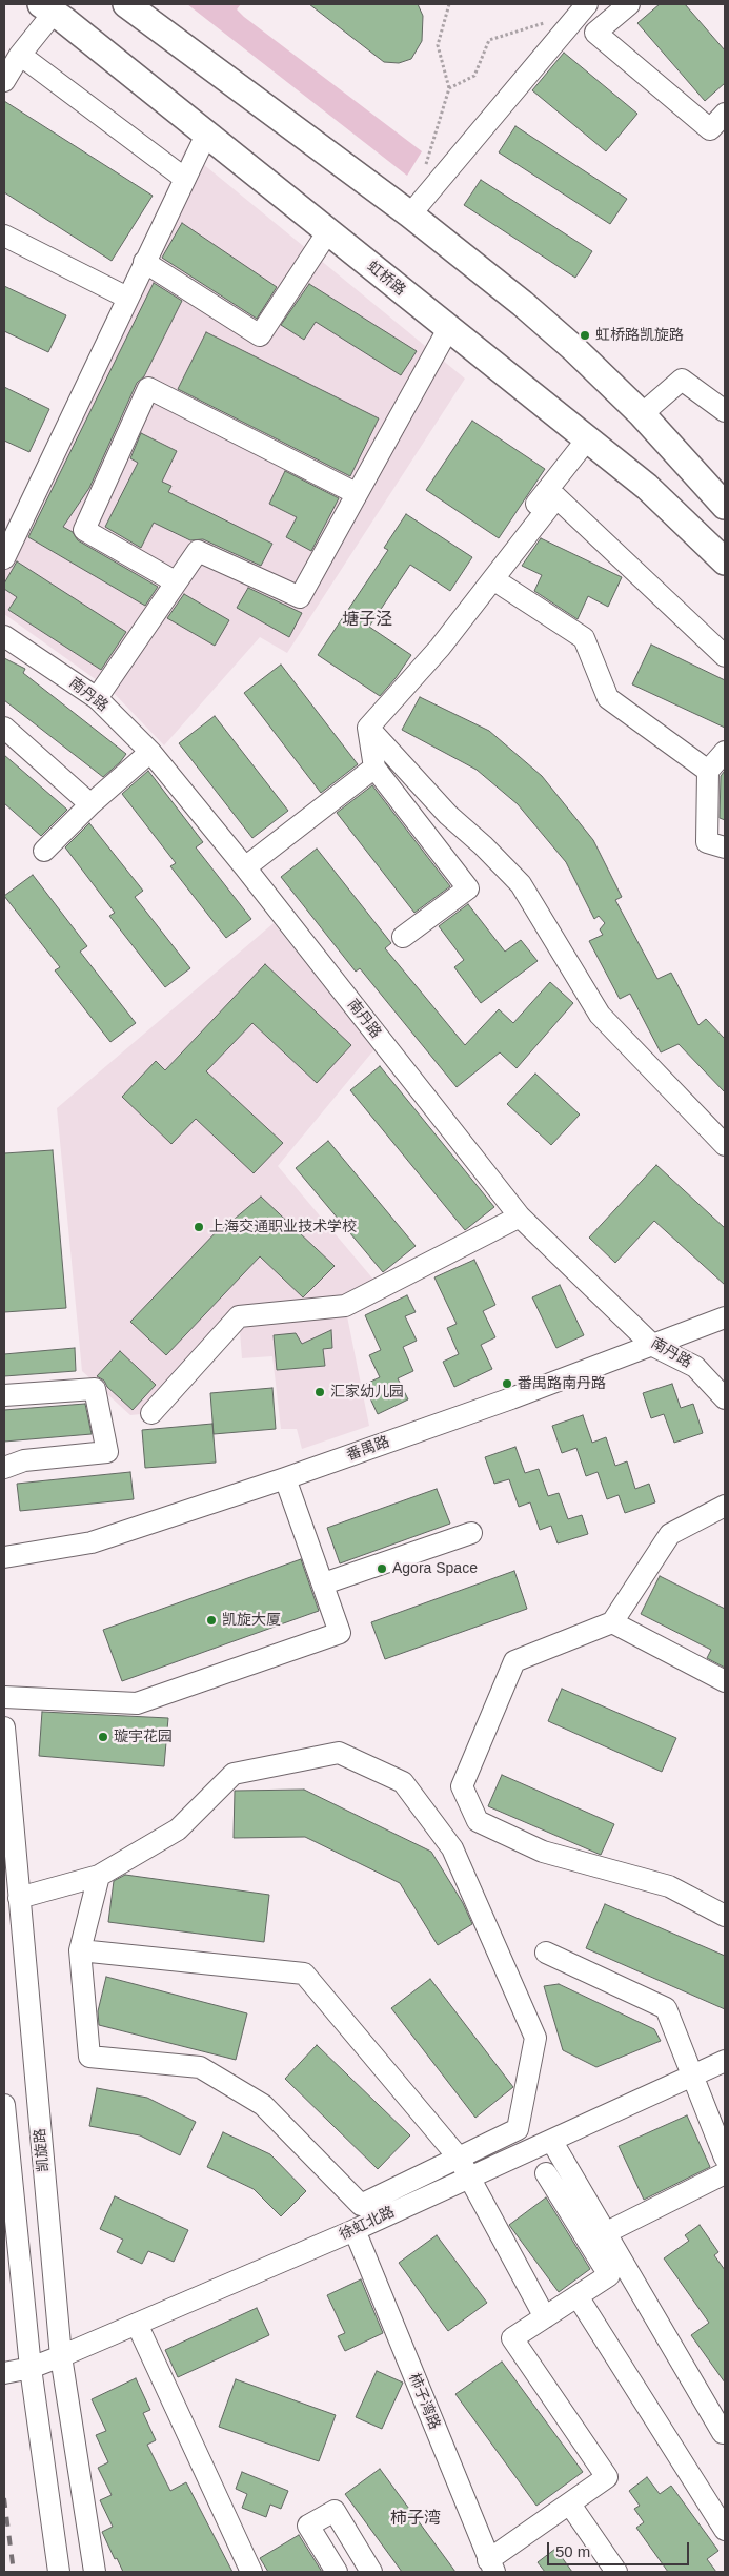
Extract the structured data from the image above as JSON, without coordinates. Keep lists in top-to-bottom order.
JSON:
{
  "streets": {
    "main road": ["虹桥路"],
    "street": [
      "南丹路",
      "番禺路",
      "凯旋路",
      "徐虹北路",
      "柿子湾路"
    ]
  },
  "crossings": [
    ["南丹路", "番禺路"],
    ["凯旋路", "徐虹北路"],
    ["徐虹北路", "柿子湾路"]
  ],
  "districts": ["塘子泾", "柿子湾"],
  "places": [
    "虹桥路凯旋路",
    "上海交通职业技术学校",
    "番禺路南丹路",
    "汇家幼儿园",
    "Agora Space",
    "凯旋大厦",
    "璇宇花园"
  ],
  "scale_bar": "50 m"
}
